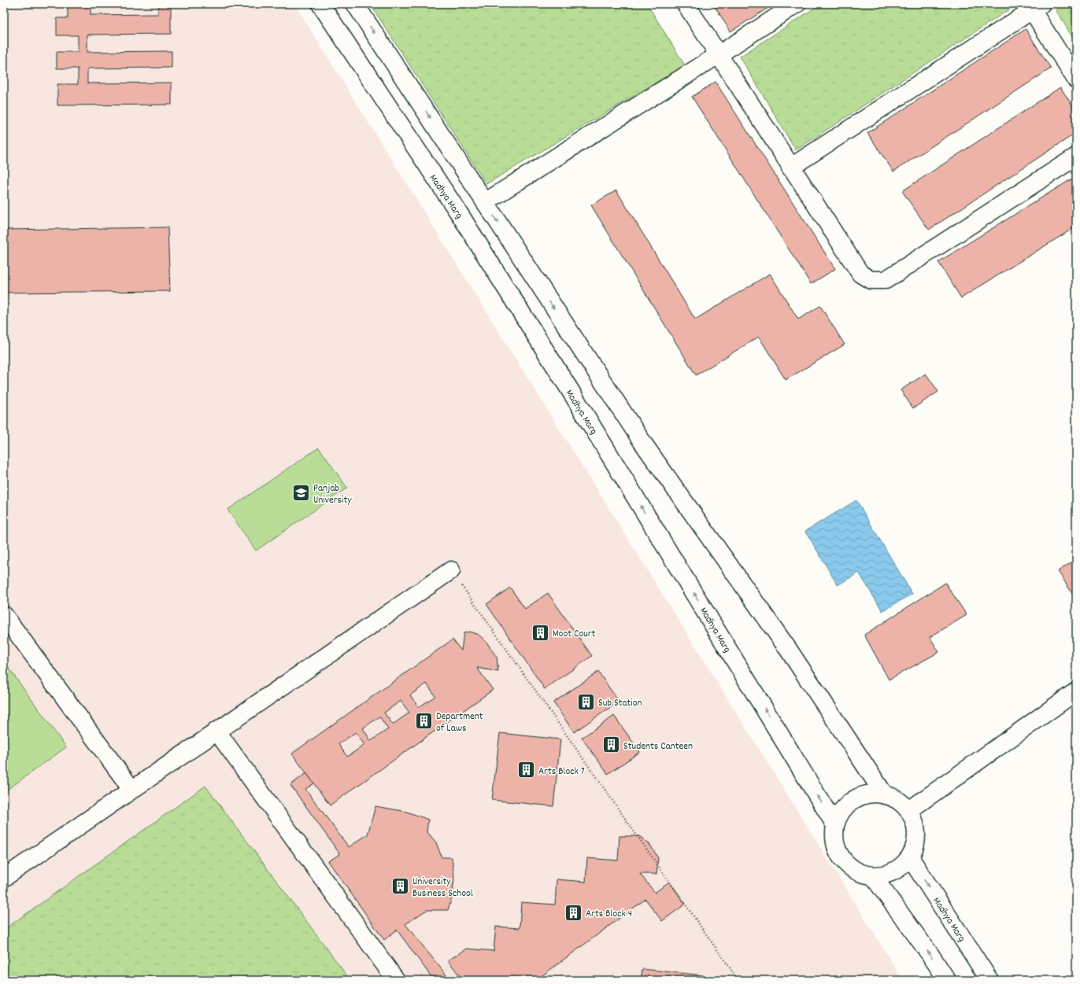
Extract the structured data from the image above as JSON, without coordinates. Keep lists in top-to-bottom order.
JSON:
{
  "streets": {
    "main road": ["Madhya Marg"]
  },
  "places": {
    "school or university": ["Panjab University"],
    "building": [
      "Moot Court",
      "Sub Station",
      "Department of Laws",
      "Students Canteen",
      "Arts Block 7",
      "University Business School",
      "Arts Block 4"
    ]
  }
}
